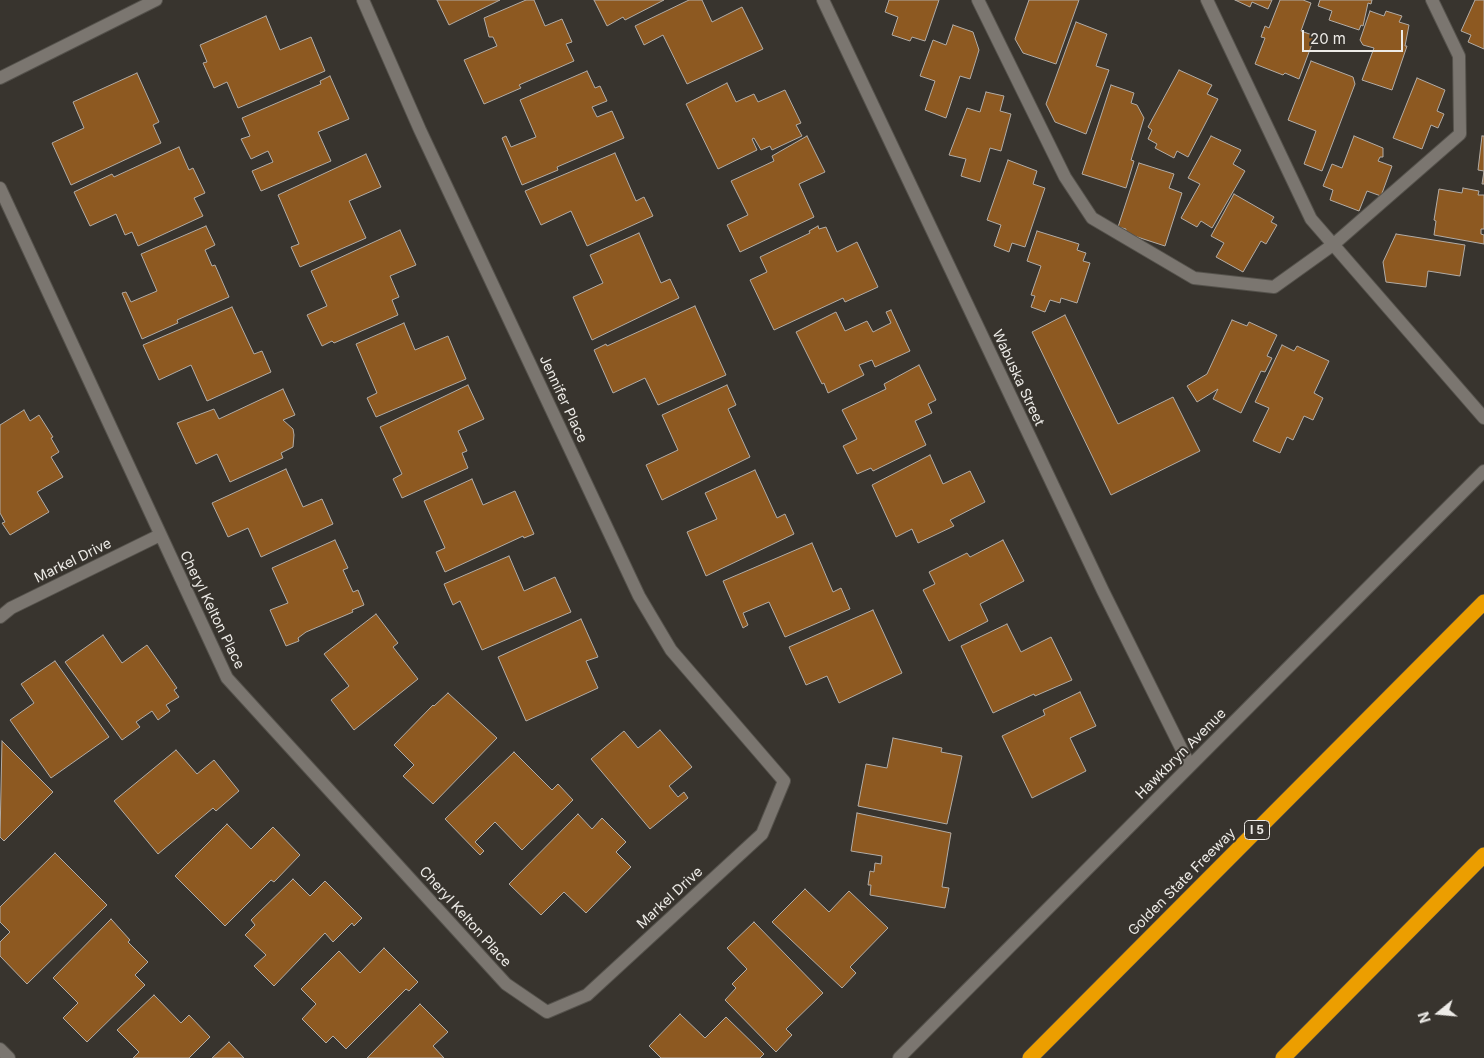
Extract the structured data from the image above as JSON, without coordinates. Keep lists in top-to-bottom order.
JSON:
{
  "streets": {
    "highway": ["I 5", "Golden State Freeway"],
    "street": [
      "Wabuska Street",
      "Jennifer Place",
      "Markel Drive",
      "Cheryl Kelton Place",
      "Hawkbryn Avenue"
    ]
  },
  "crossings": [
    ["Wabuska Street", "Hawkbryn Avenue"],
    ["Jennifer Place", "Markel Drive"],
    ["Markel Drive", "Cheryl Kelton Place"]
  ],
  "scale_bar": "20 m",
  "north": "left"
}
